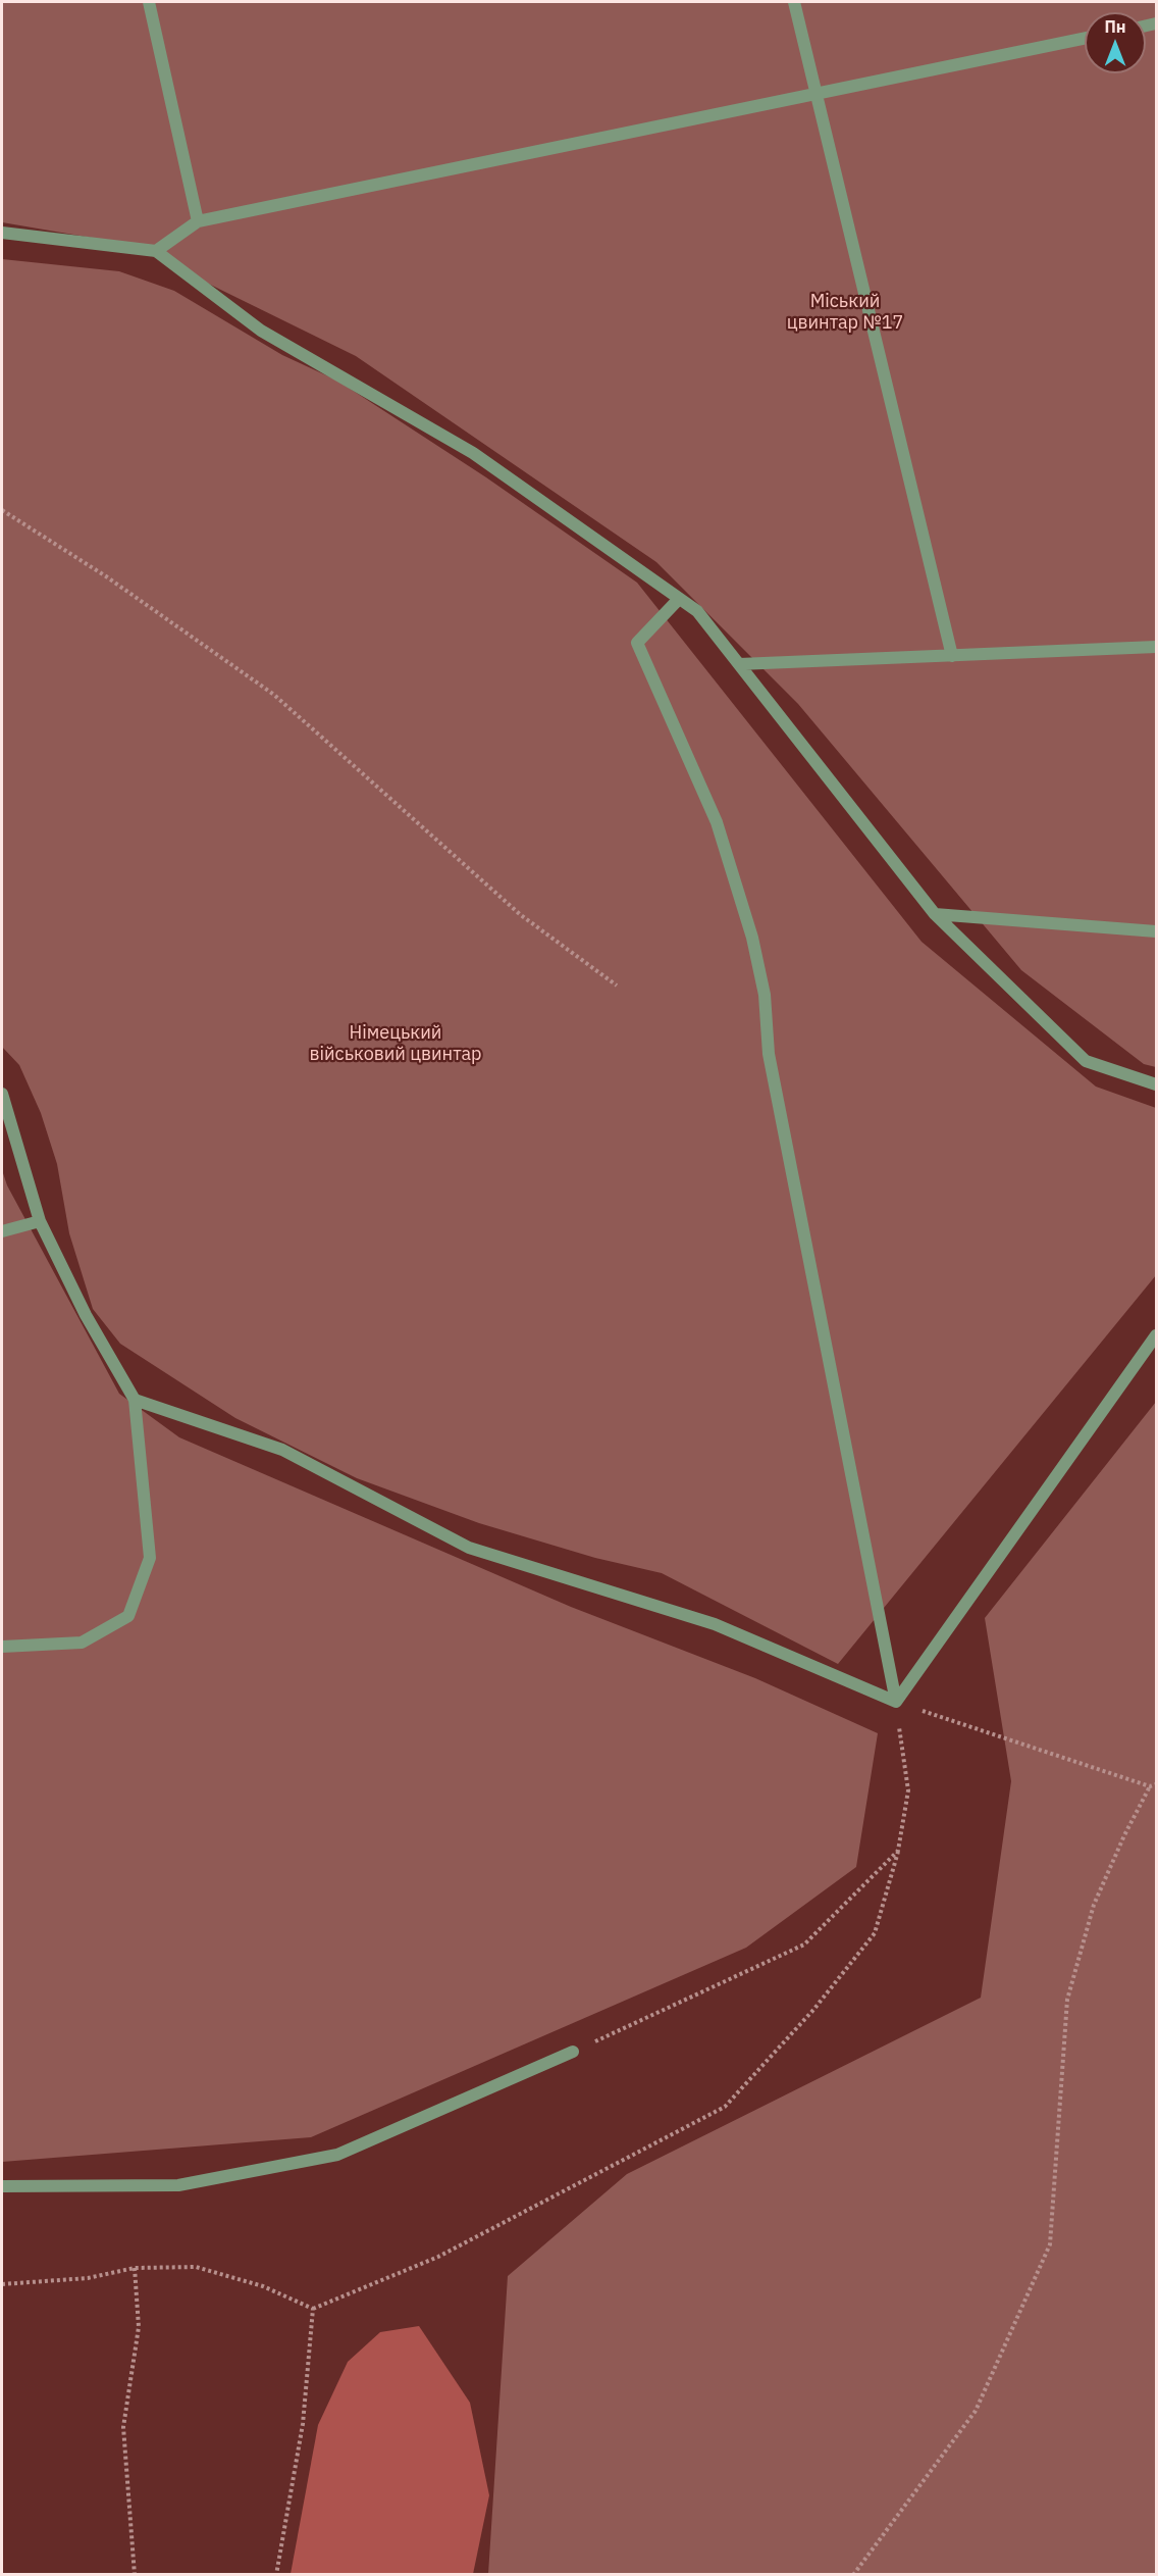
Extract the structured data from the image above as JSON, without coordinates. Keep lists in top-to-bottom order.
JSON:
{
  "parks": ["Міський цвинтар №17", "Німецький військовий цвинтар"],
  "north": "top"
}
